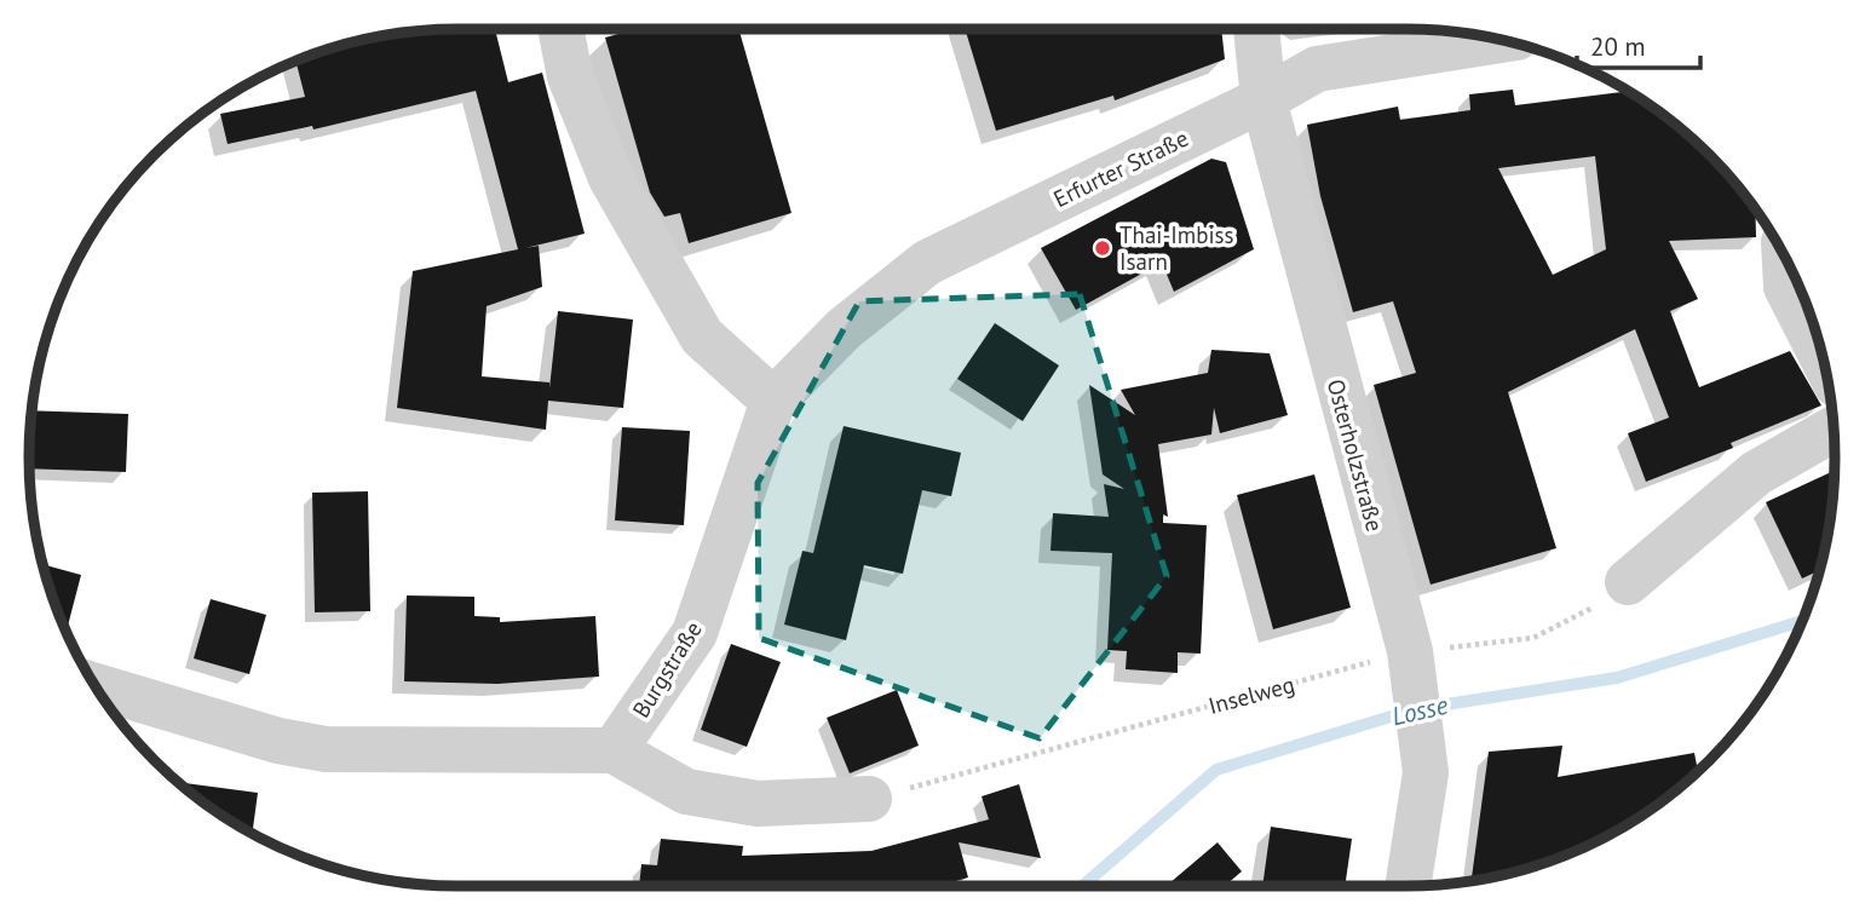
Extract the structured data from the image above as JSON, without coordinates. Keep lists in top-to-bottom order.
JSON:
{
  "streets": {
    "street": ["Erfurter Straße", "Osterholzstraße", "Burgstraße"],
    "path": ["Inselweg"]
  },
  "crossings": [
    ["Erfurter Straße", "Osterholzstraße"],
    ["Erfurter Straße", "Burgstraße"],
    ["Osterholzstraße", "Inselweg"]
  ],
  "water": ["Losse"],
  "places": ["Thai-Imbiss Isarn"],
  "scale_bar": "20 m"
}
